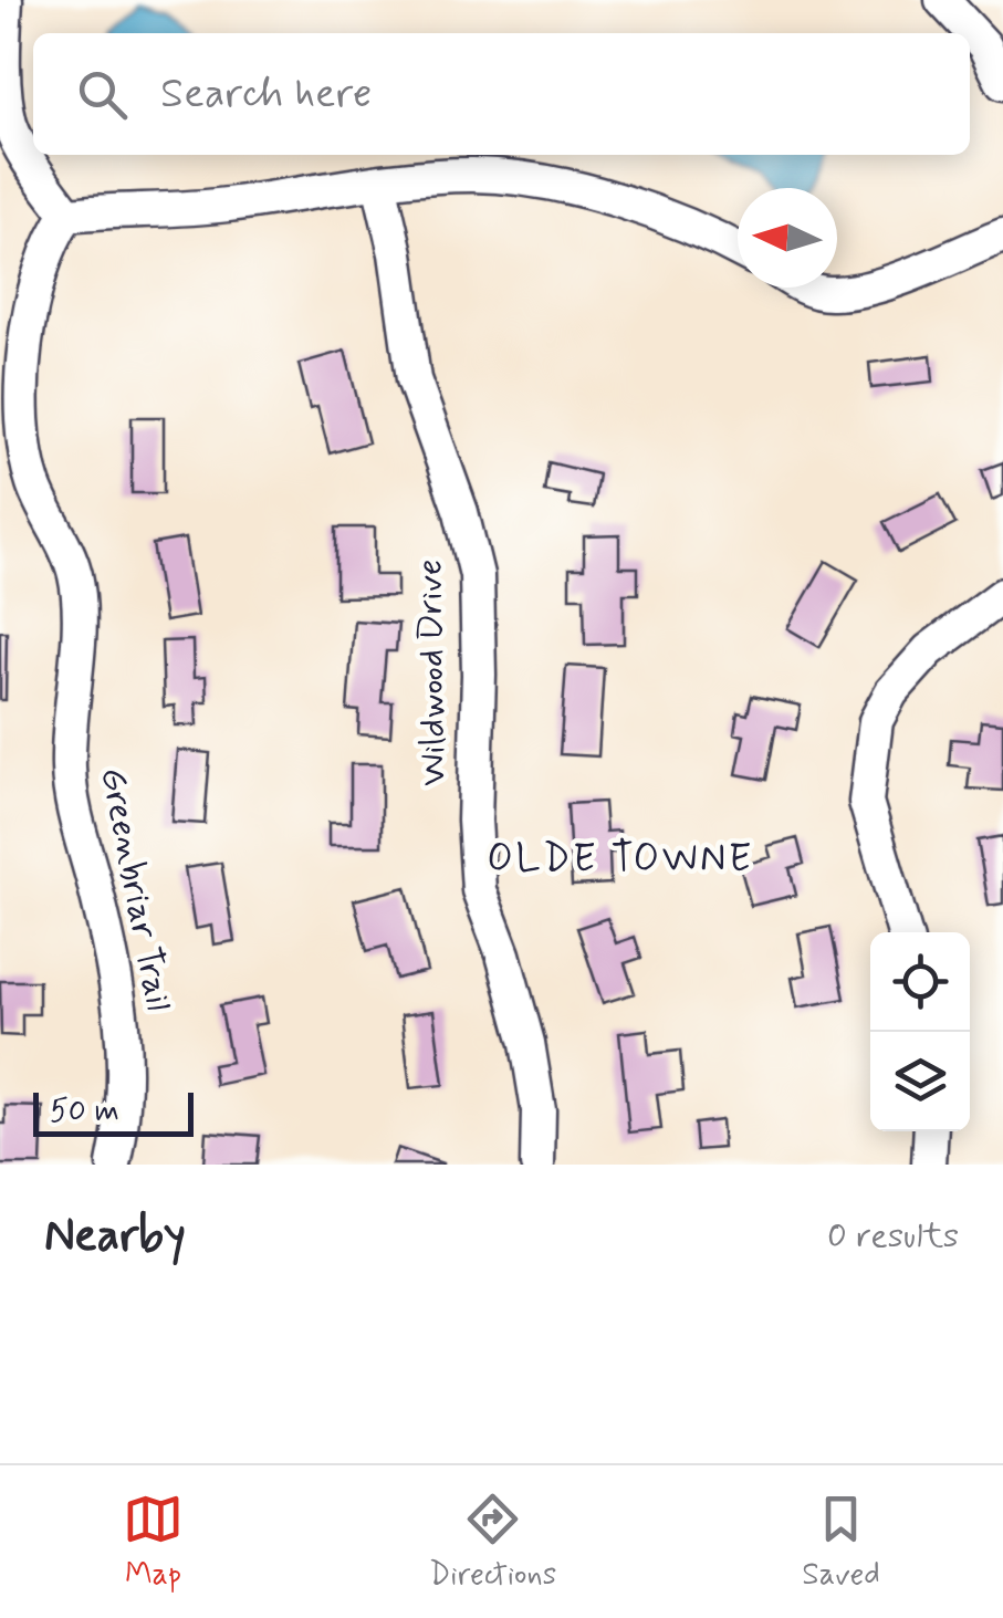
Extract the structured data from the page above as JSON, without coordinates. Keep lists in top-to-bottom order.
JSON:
{
  "streets": {
    "street": ["Wildwood Drive", "Greenbriar Trail"]
  },
  "districts": ["OLDE TOWNE"],
  "scale_bar": "50 m",
  "north": "left",
  "page": {
    "search": "Search here",
    "scale": "50 m",
    "heading": ["Nearby", "0 results"],
    "nav": ["Map", "Directions", "Saved"]
  }
}
